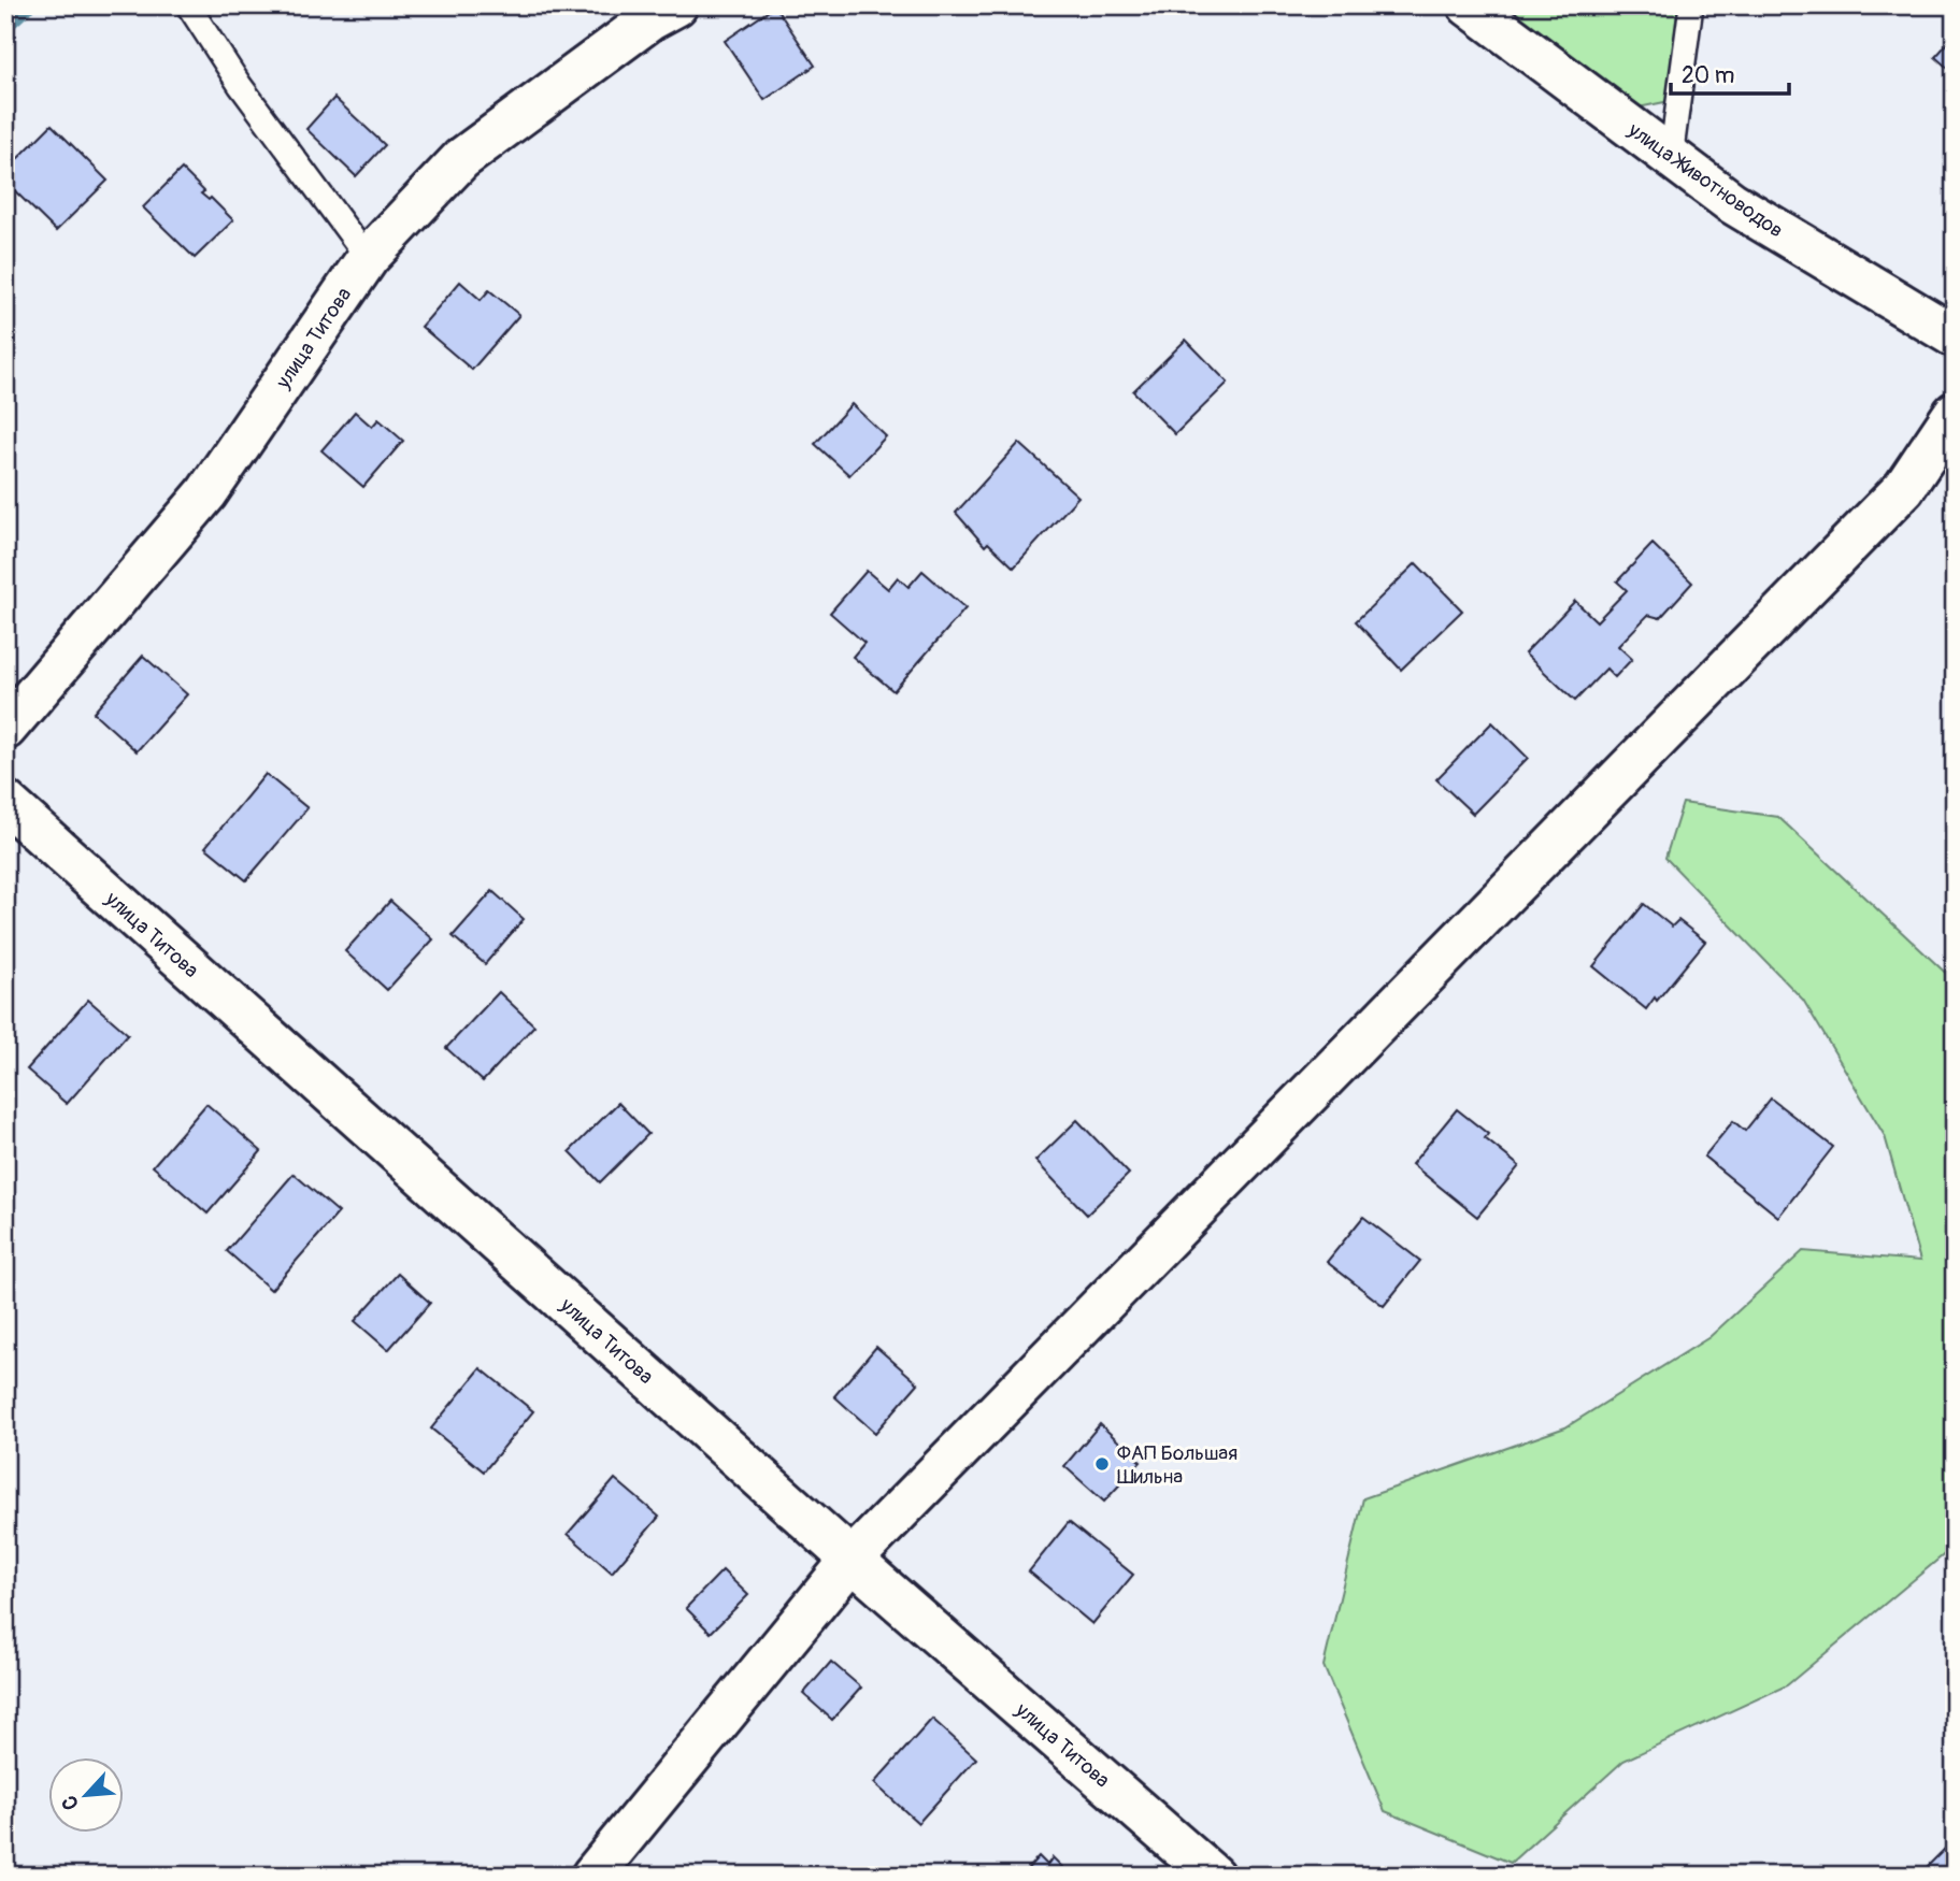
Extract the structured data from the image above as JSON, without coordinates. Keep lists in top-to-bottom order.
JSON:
{
  "streets": {
    "street": ["улица Животноводов", "улица Титова"]
  },
  "places": ["ФАП Большая Шильна"],
  "scale_bar": "20 m",
  "north": "bottom left"
}
